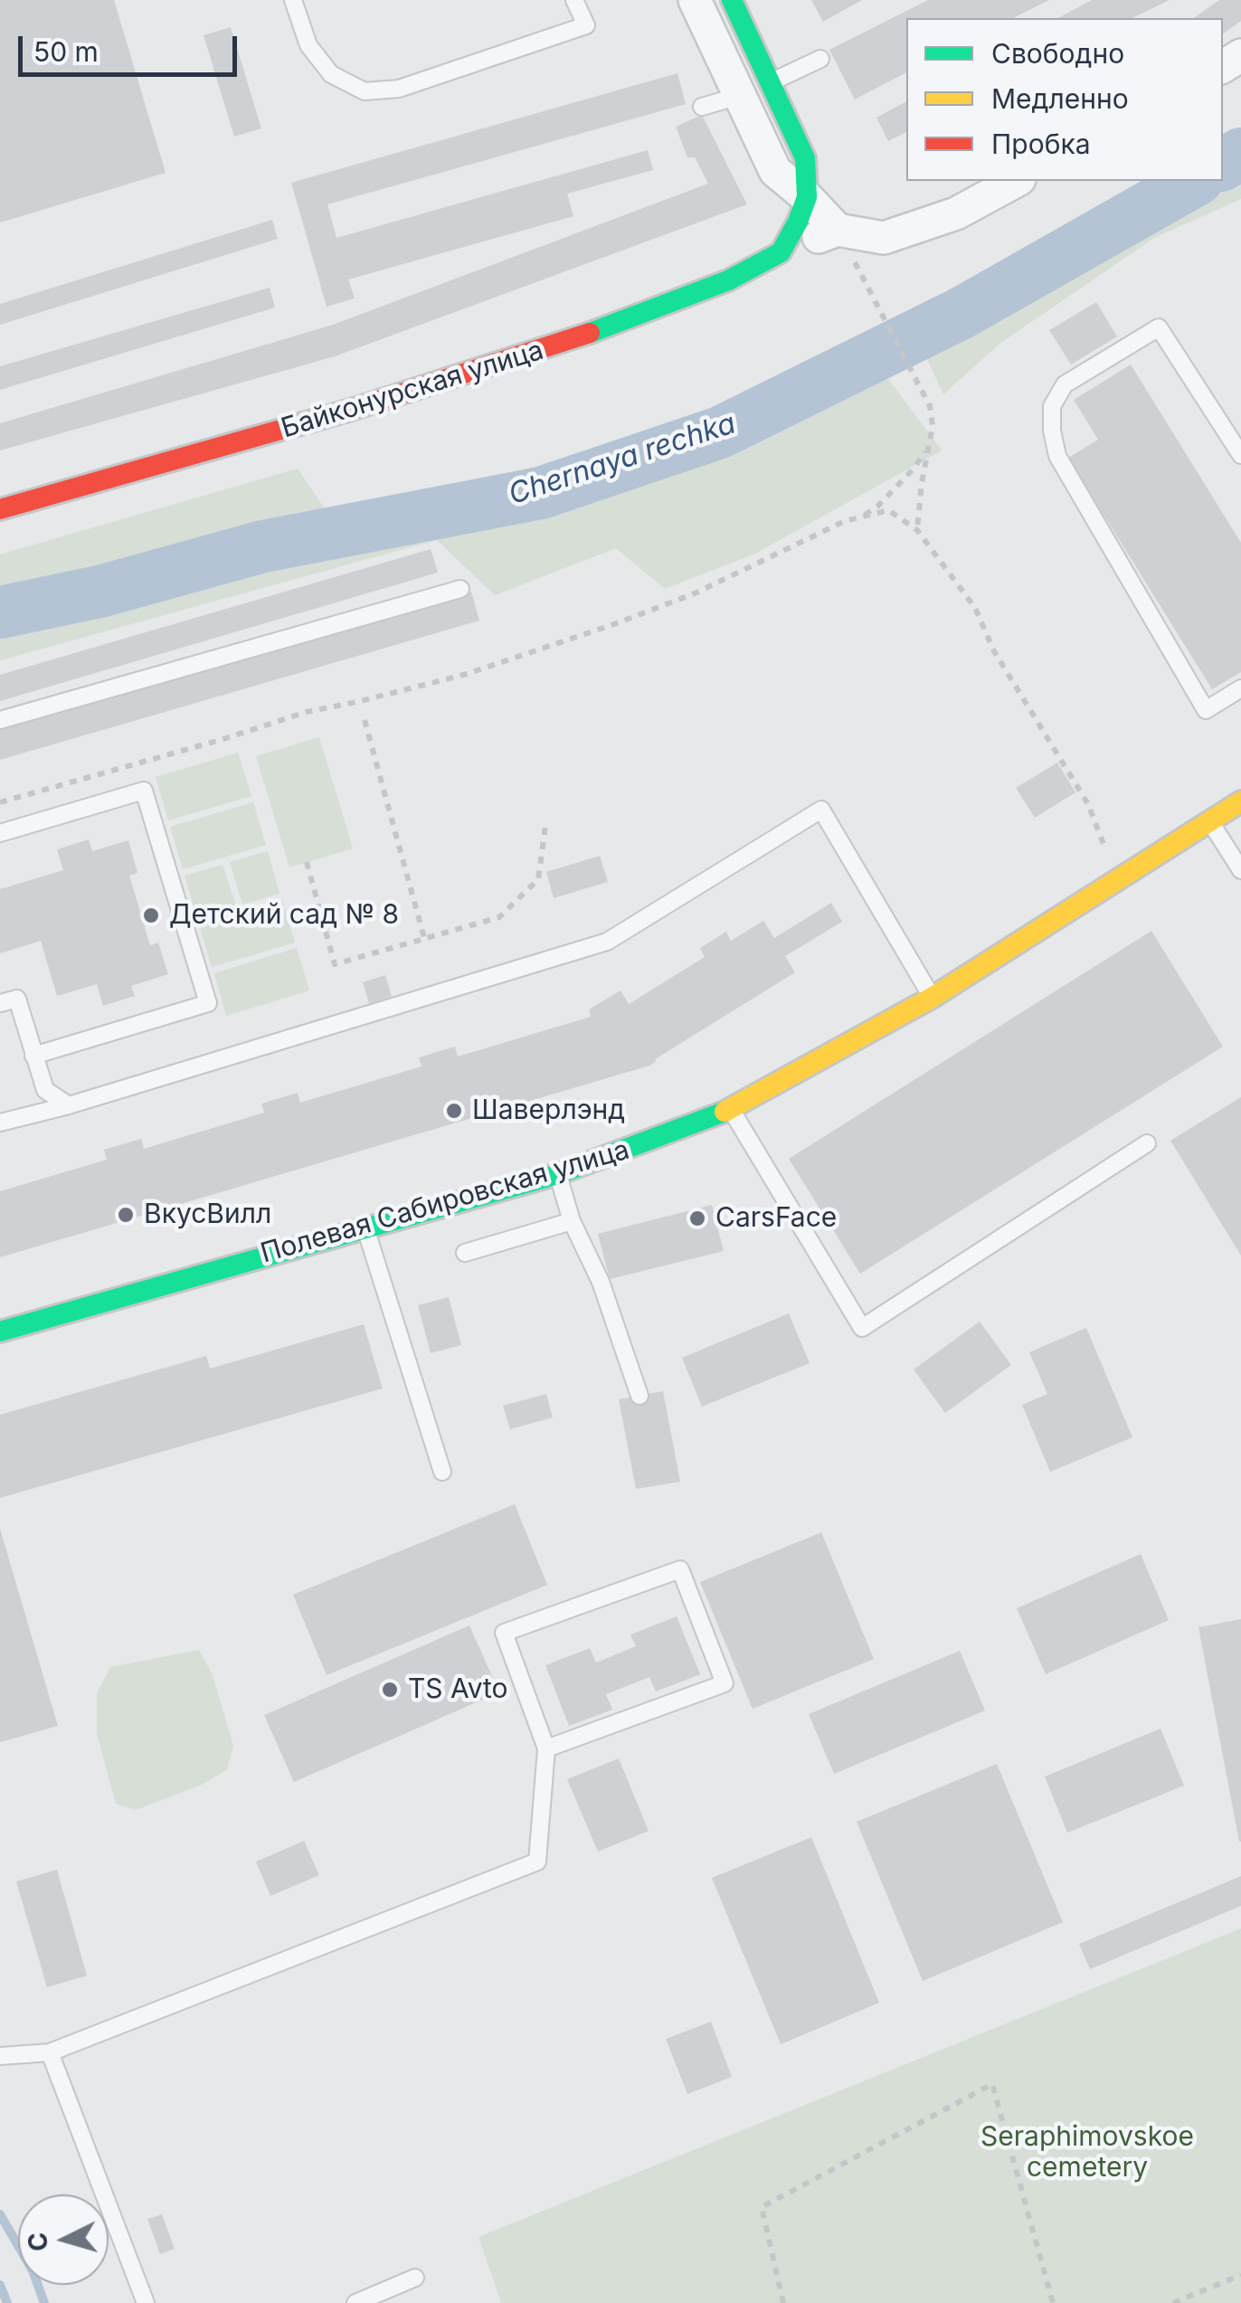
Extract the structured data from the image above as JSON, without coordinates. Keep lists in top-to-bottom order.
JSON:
{
  "streets": {
    "street": ["Байконурская улица", "Полевая Сабировская улица"]
  },
  "water": ["Chernaya rechka"],
  "parks": ["Seraphimovskoe cemetery"],
  "places": [
    "Детский сад № 8",
    "Шаверлэнд",
    "ВкусВилл",
    "CarsFace",
    "TS Avto"
  ],
  "legend": ["Свободно", "Медленно", "Пробка"],
  "scale_bar": "50 m",
  "north": "left"
}
